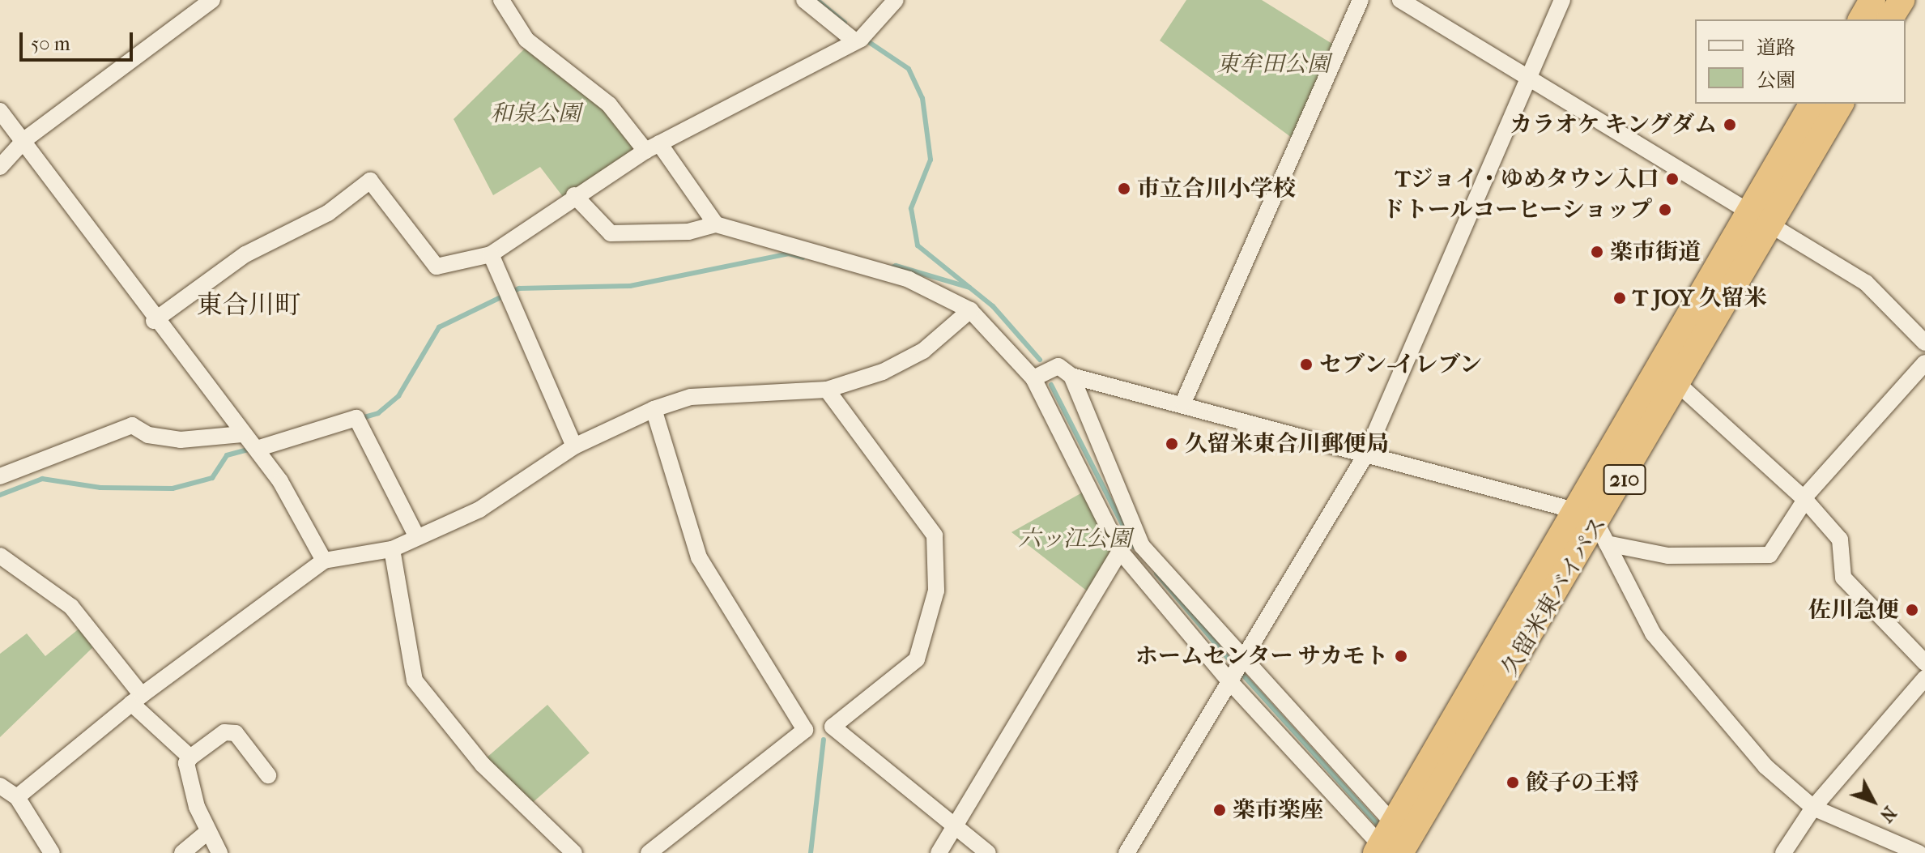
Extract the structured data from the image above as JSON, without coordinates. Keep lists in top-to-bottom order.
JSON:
{
  "streets": {
    "highway": ["210", "久留米東バイパス"]
  },
  "districts": ["東合川町"],
  "parks": ["東牟田公園", "和泉公園", "六ッ江公園"],
  "places": [
    "カラオケ キングダム",
    "Tジョイ・ゆめタウン入口",
    "市立合川小学校",
    "ドトールコーヒーショップ",
    "楽市街道",
    "T JOY 久留米",
    "セブン-イレブン",
    "久留米東合川郵便局",
    "佐川急便",
    "ホームセンター サカモト",
    "餃子の王将",
    "楽市楽座"
  ],
  "legend": ["道路", "公園"],
  "scale_bar": "50 m",
  "north": "bottom right"
}
